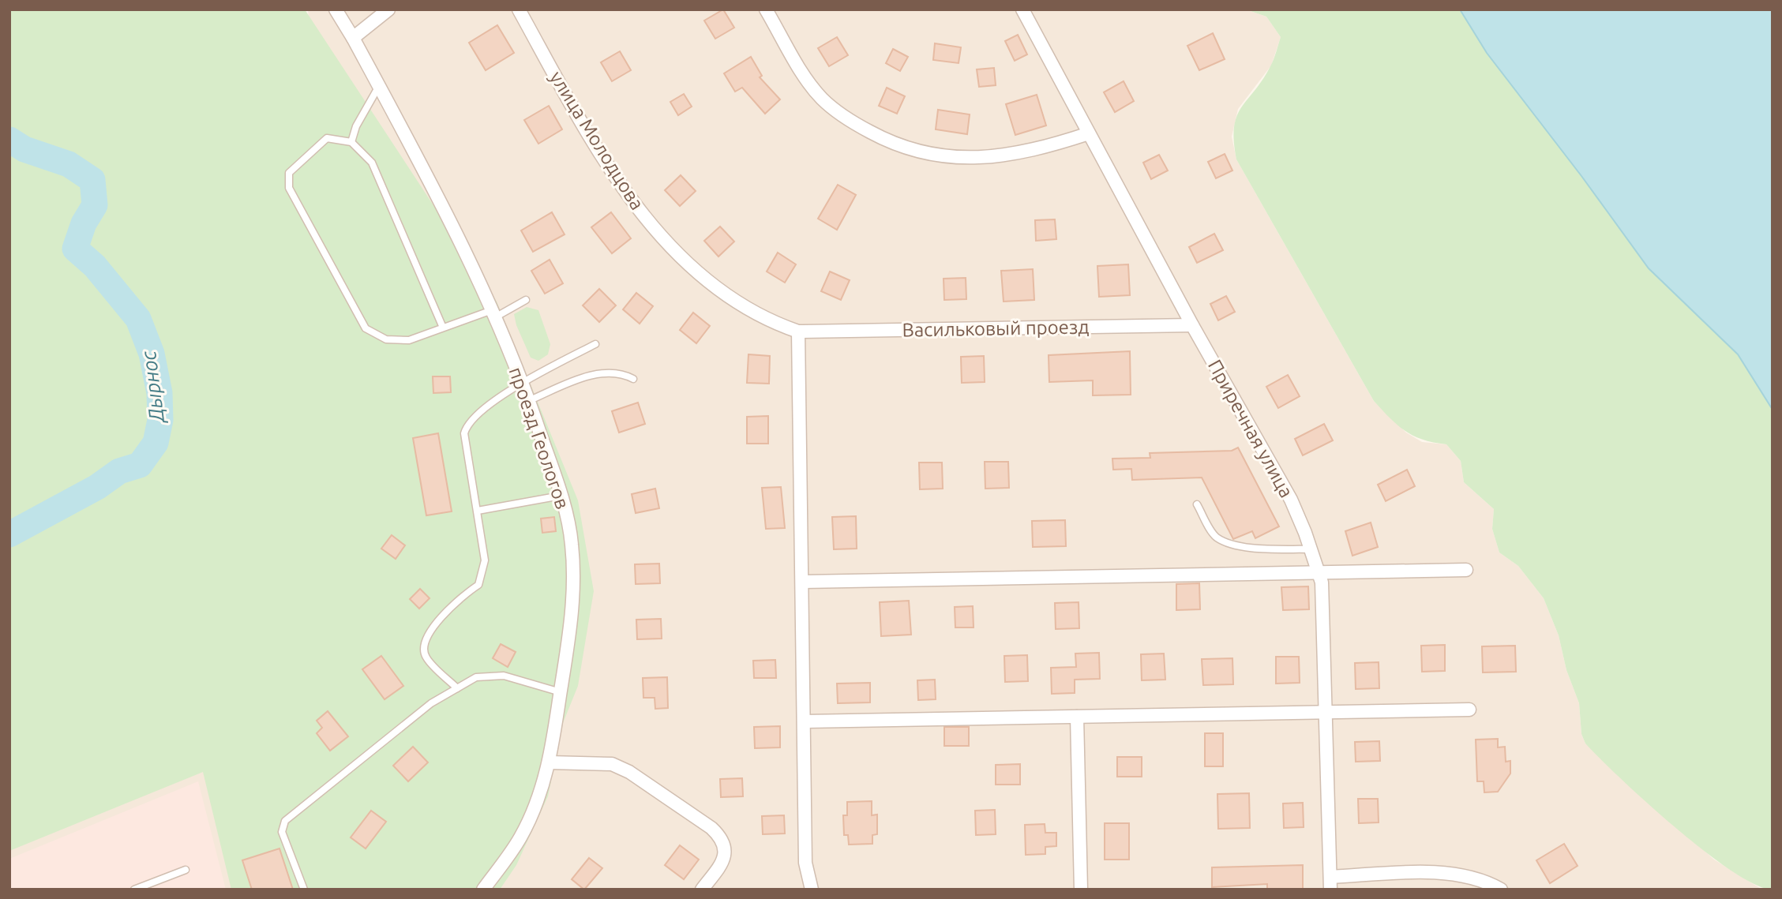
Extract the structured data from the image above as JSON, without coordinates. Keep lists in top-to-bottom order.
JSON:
{
  "streets": {
    "street": [
      "улица Молодцова",
      "Васильковый проезд",
      "Приречная улица",
      "проезд Геологов"
    ]
  },
  "crossings": [
    ["улица Молодцова", "Васильковый проезд"],
    ["Васильковый проезд", "Приречная улица"]
  ],
  "water": ["Дырнос"]
}
